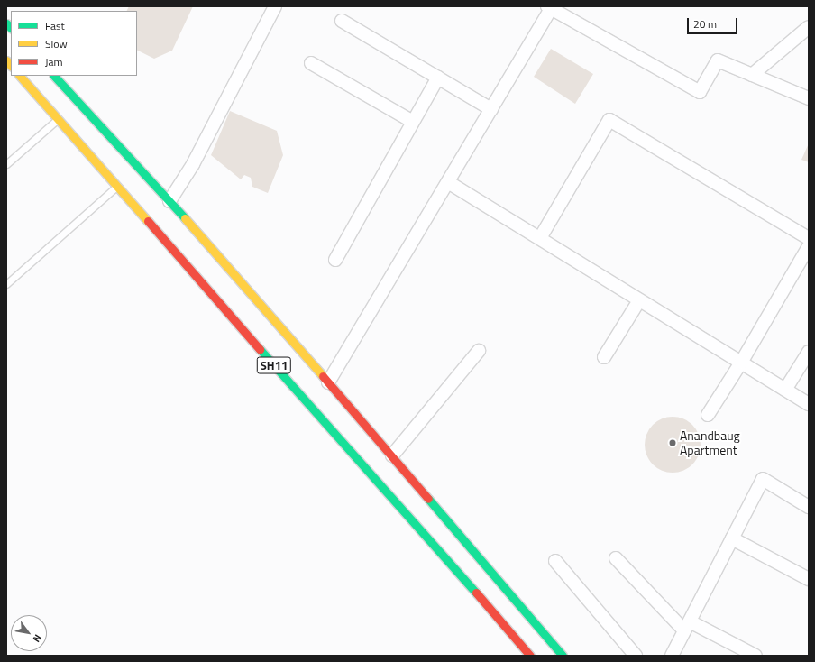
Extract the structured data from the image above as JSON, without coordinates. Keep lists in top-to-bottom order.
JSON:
{
  "streets": {
    "main road": ["SH11"]
  },
  "places": ["Anandbaug Apartment"],
  "legend": ["Fast", "Slow", "Jam"],
  "scale_bar": "20 m",
  "north": "bottom right"
}
